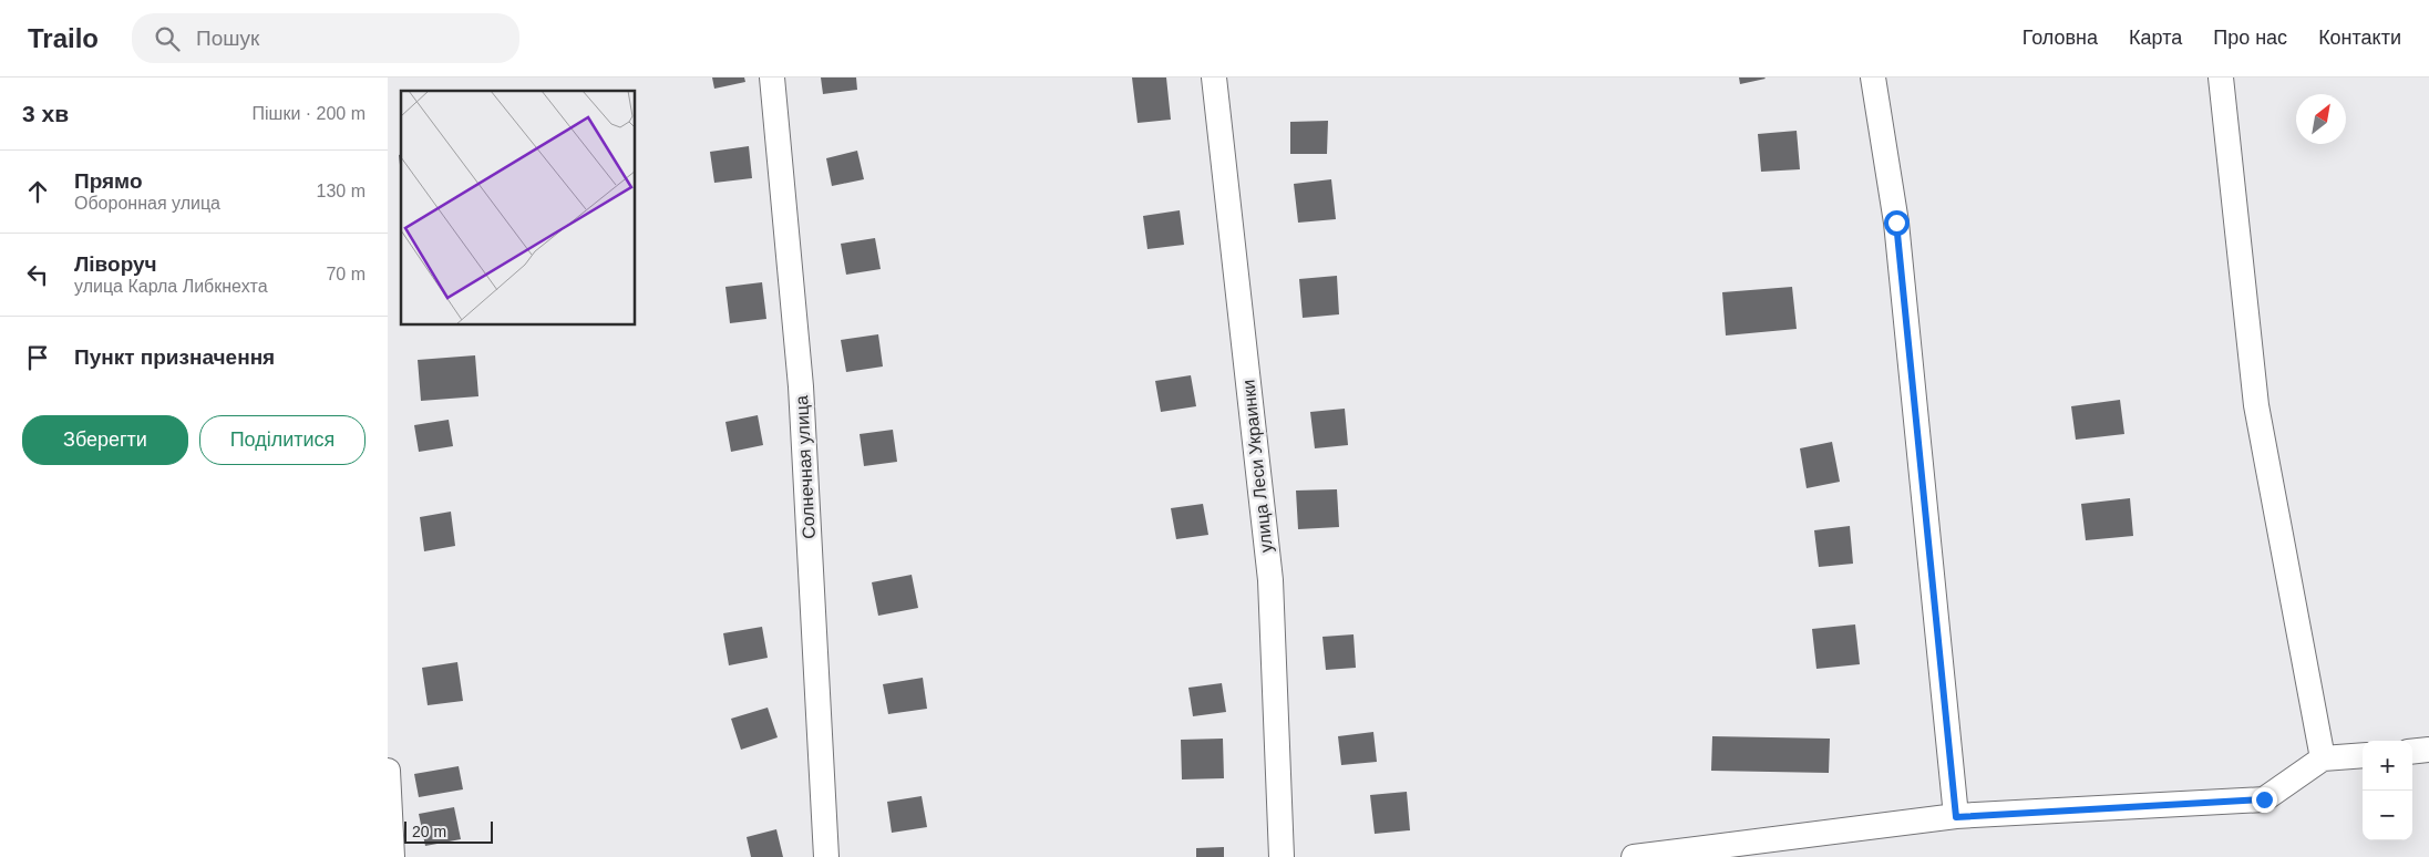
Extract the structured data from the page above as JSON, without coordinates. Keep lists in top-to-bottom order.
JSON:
{
  "streets": {
    "street": ["улица Леси Украинки", "Солнечная улица"]
  },
  "scale_bar": "20 m",
  "north": "top right",
  "page": {
    "header": "Trailo",
    "search": "Пошук",
    "nav": [
      "Головна",
      "Карта",
      "Про нас",
      "Контакти"
    ],
    "heading": ["3 хв", "Пішки · 200 m"],
    "list": [
      ["Прямо", "Оборонная улица", "130 m"],
      ["Ліворуч", "улица Карла Либкнехта", "70 m"],
      "Пункт призначення"
    ],
    "buttons": ["Зберегти", "Поділитися"],
    "map_buttons": ["+", "−"],
    "scale": "20 m"
  }
}
